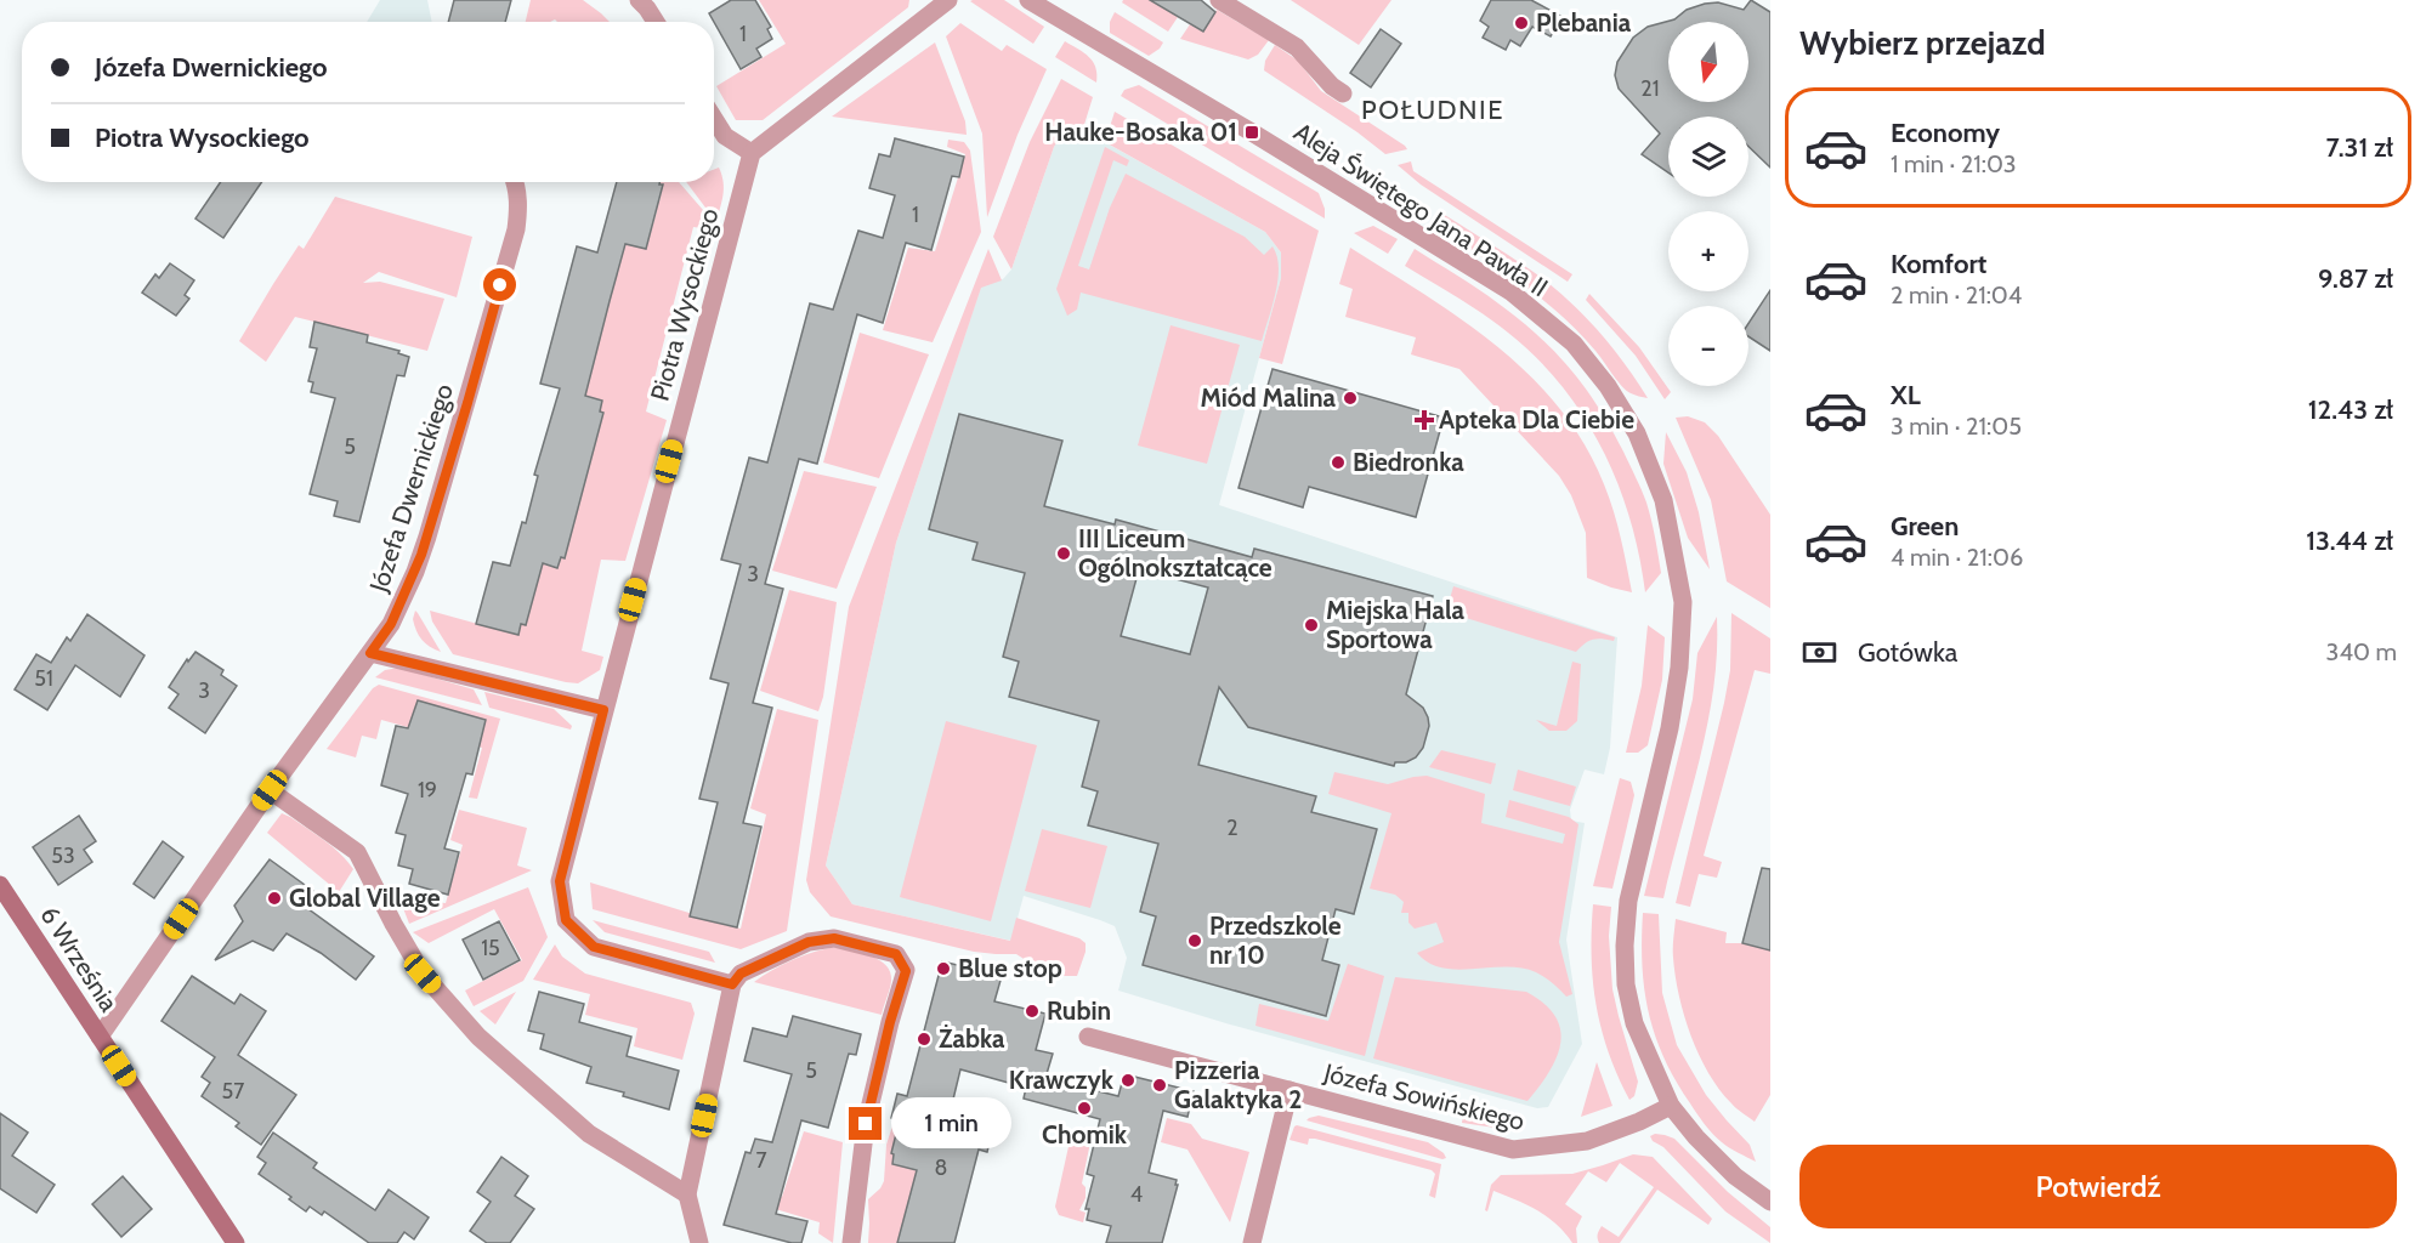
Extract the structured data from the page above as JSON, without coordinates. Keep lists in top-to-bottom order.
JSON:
{
  "streets": {
    "street": [
      "Aleja Świętego Jana Pawła II",
      "Piotra Wysockiego",
      "Józefa Dwernickiego",
      "6 Września",
      "Józefa Sowińskiego"
    ]
  },
  "crossings": [
    ["Aleja Świętego Jana Pawła II", "Józefa Sowińskiego"],
    ["Józefa Dwernickiego", "6 Września"]
  ],
  "districts": ["POŁUDNIE"],
  "places": {
    "other": [
      "Plebania",
      "Miód Malina",
      "Biedronka",
      "III Liceum Ogólnokształcące",
      "Miejska Hala Sportowa",
      "Global Village",
      "Przedszkole nr 10",
      "Blue stop",
      "Rubin",
      "Żabka",
      "Krawczyk",
      "Pizzeria Galaktyka 2",
      "Chomik"
    ],
    "transit": ["Hauke-Bosaka 01"],
    "health": ["Apteka Dla Ciebie"]
  },
  "house_numbers": [
    "1",
    "21",
    "1",
    "5",
    "3",
    "51",
    "3",
    "19",
    "2",
    "53",
    "15",
    "5",
    "57",
    "7",
    "8",
    "4"
  ],
  "north": "bottom",
  "page": {
    "heading": "Wybierz przejazd",
    "map_buttons": ["+", "−"],
    "banner": ["Józefa Dwernickiego", "Piotra Wysockiego"],
    "list": [
      {
        "name": "Economy",
        "note": "1 min · 21:03",
        "value": "7.31 zł"
      },
      {
        "name": "Komfort",
        "note": "2 min · 21:04",
        "value": "9.87 zł"
      },
      {
        "name": "XL",
        "note": "3 min · 21:05",
        "value": "12.43 zł"
      },
      {
        "name": "Green",
        "note": "4 min · 21:06",
        "value": "13.44 zł"
      }
    ],
    "pay": ["Gotówka", "340 m"],
    "bubble": "1 min",
    "buttons": "Potwierdź"
  }
}
